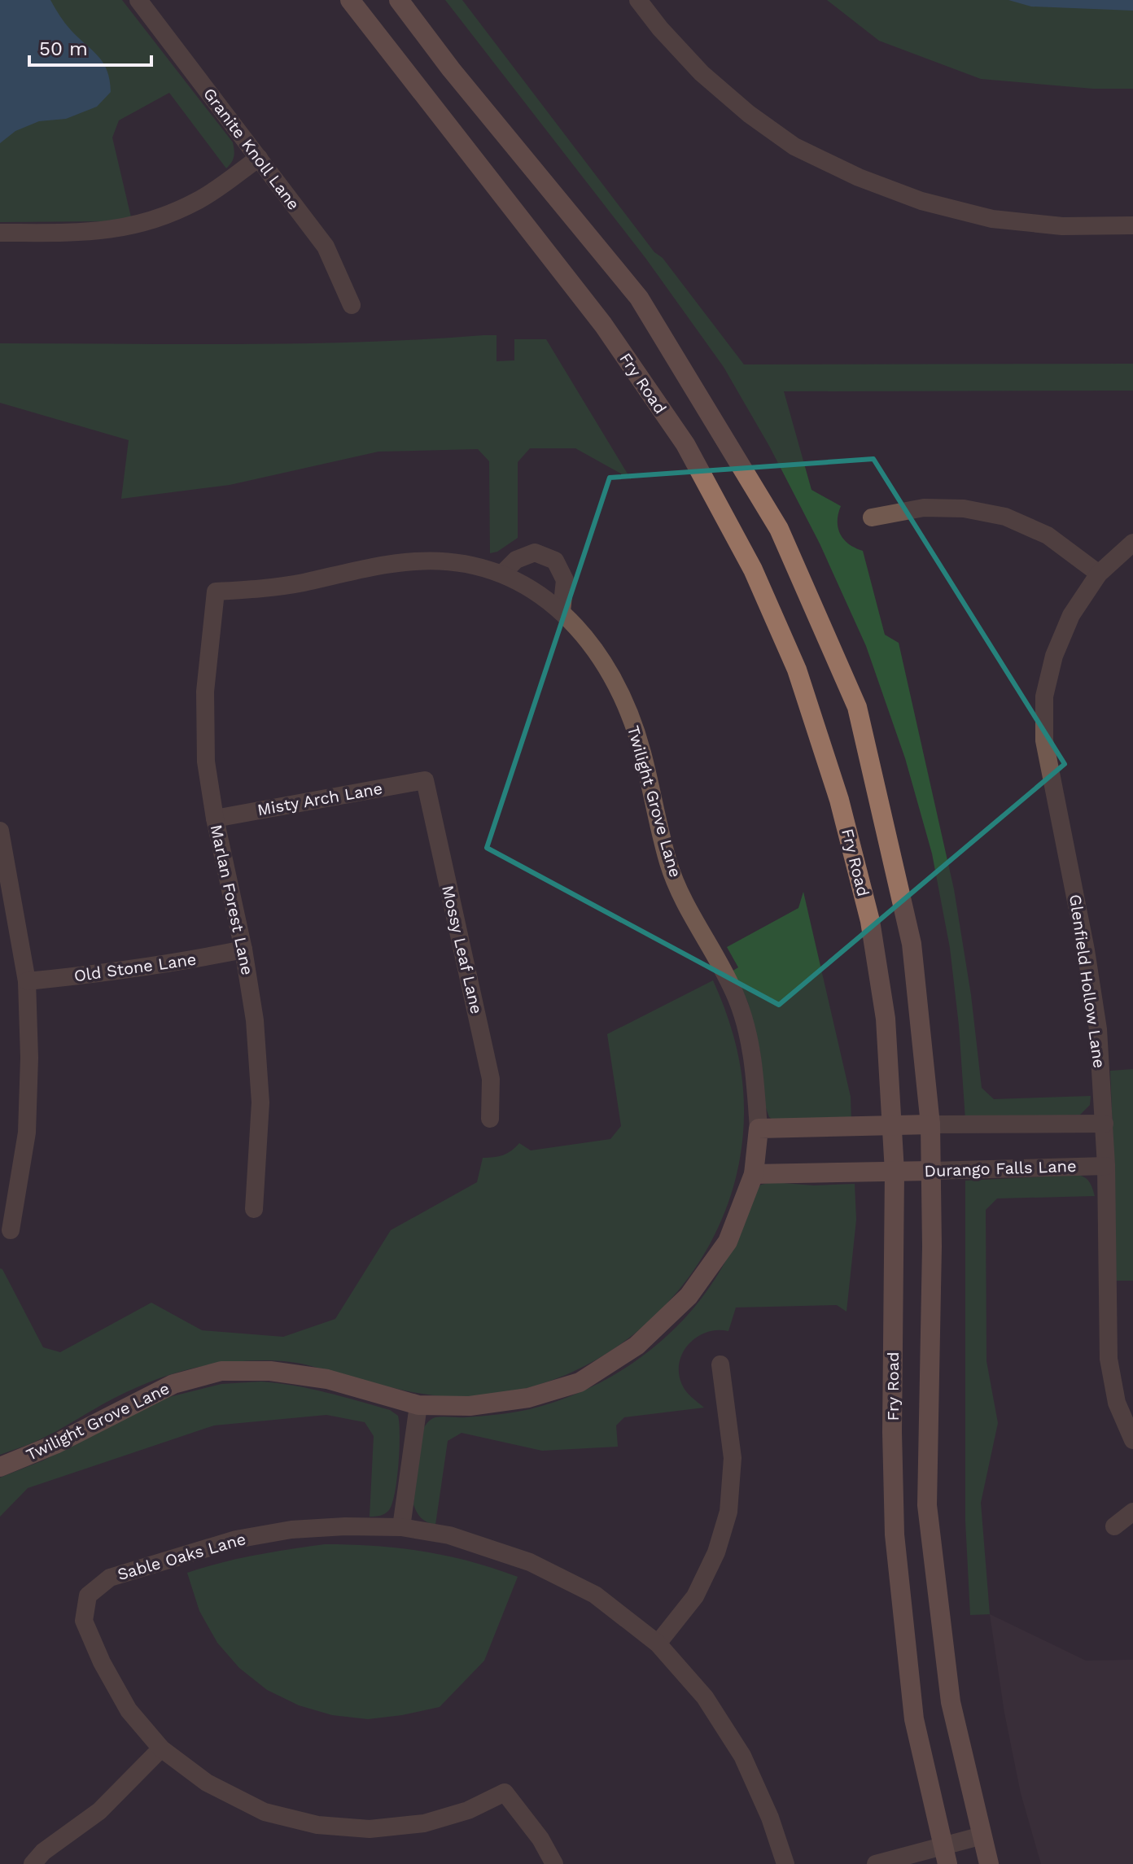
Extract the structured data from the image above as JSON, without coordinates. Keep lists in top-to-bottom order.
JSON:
{
  "streets": {
    "main road": ["Fry Road", "Twilight Grove Lane", "Durango Falls Lane"],
    "street": [
      "Granite Knoll Lane",
      "Misty Arch Lane",
      "Marlan Forest Lane",
      "Mossy Leaf Lane",
      "Old Stone Lane",
      "Glenfield Hollow Lane",
      "Sable Oaks Lane"
    ]
  },
  "crossings": [
    ["Fry Road", "Durango Falls Lane"],
    ["Misty Arch Lane", "Marlan Forest Lane"],
    ["Misty Arch Lane", "Mossy Leaf Lane"],
    ["Twilight Grove Lane", "Marlan Forest Lane"],
    ["Twilight Grove Lane", "Durango Falls Lane"],
    ["Marlan Forest Lane", "Old Stone Lane"],
    ["Glenfield Hollow Lane", "Durango Falls Lane"]
  ],
  "scale_bar": "50 m"
}
